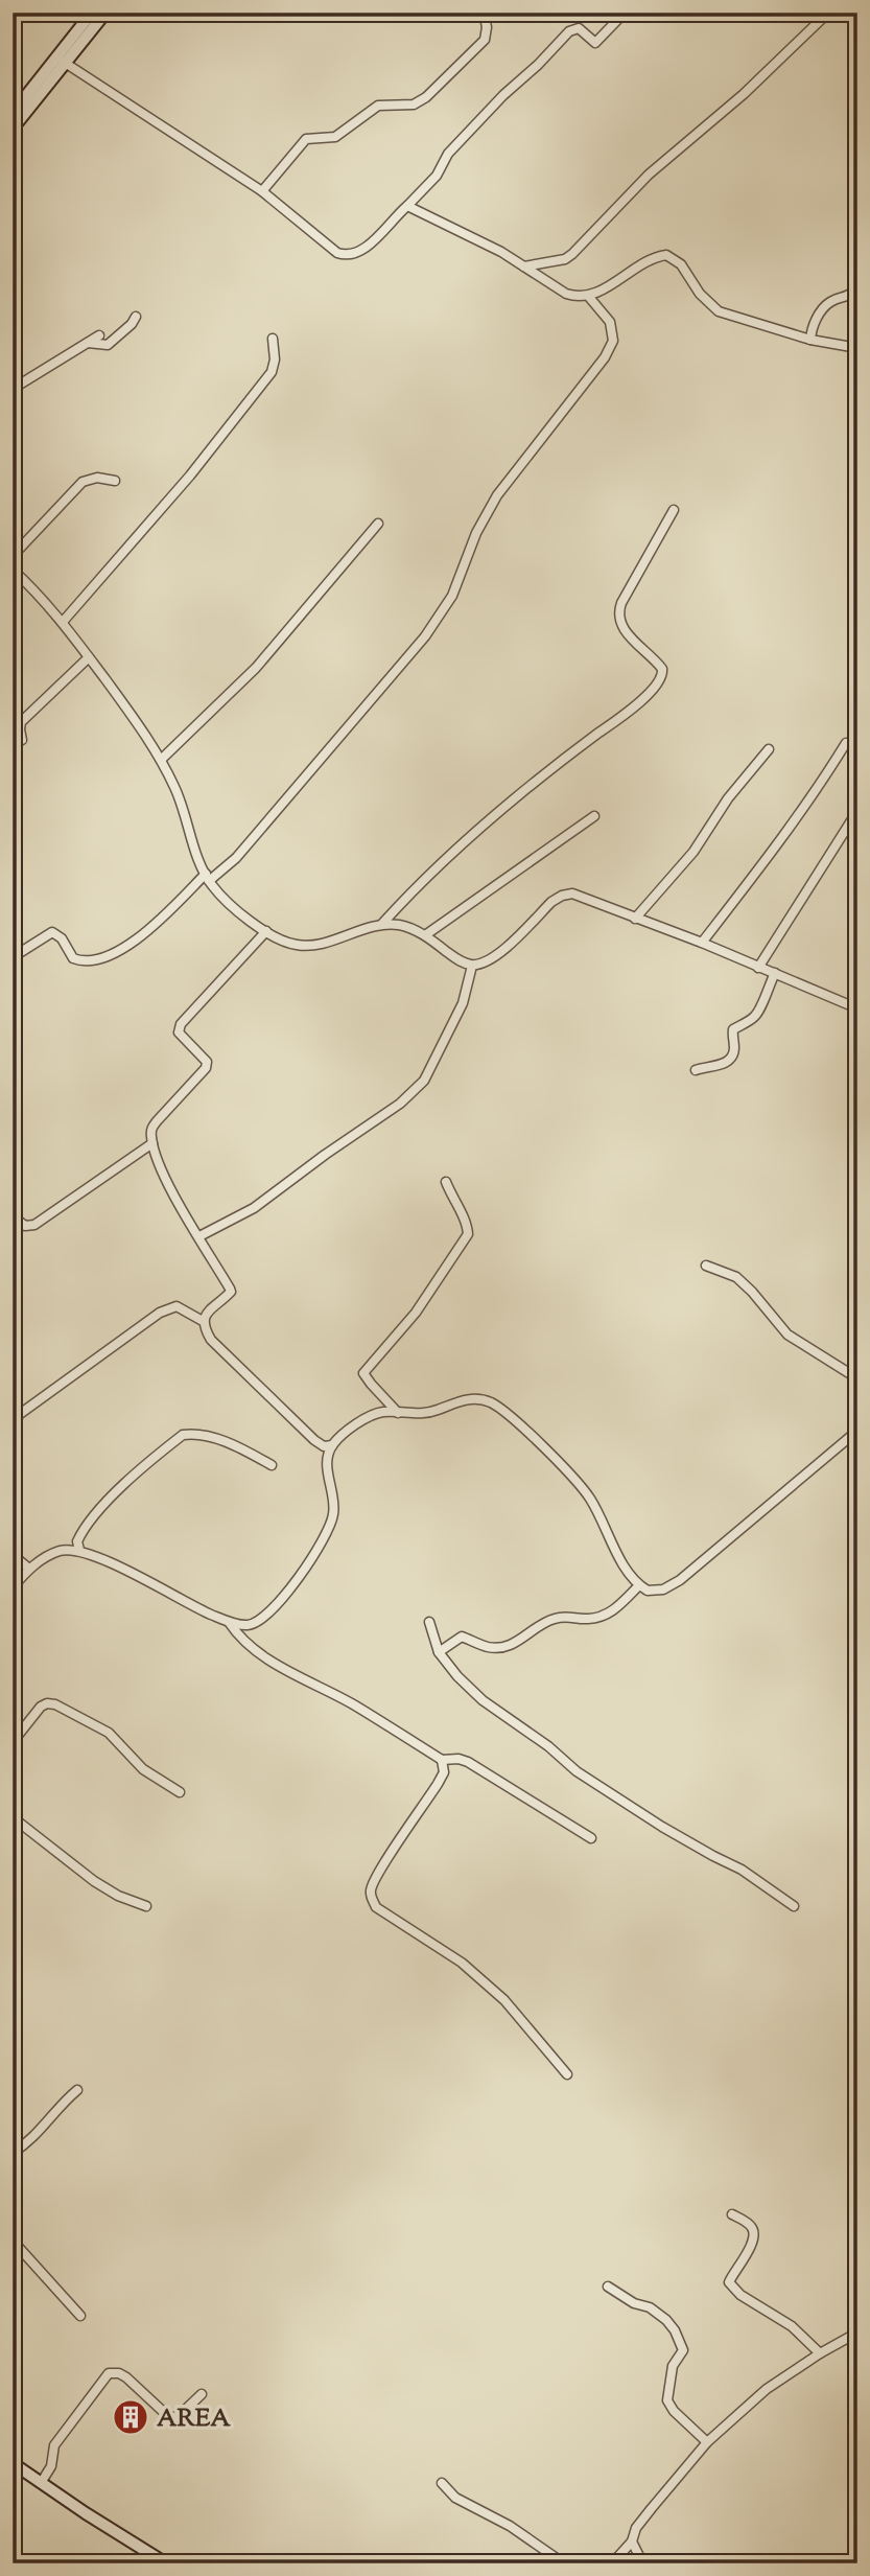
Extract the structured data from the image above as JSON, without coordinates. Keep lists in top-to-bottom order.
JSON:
{
  "places": {
    "building": ["AREA"]
  }
}
